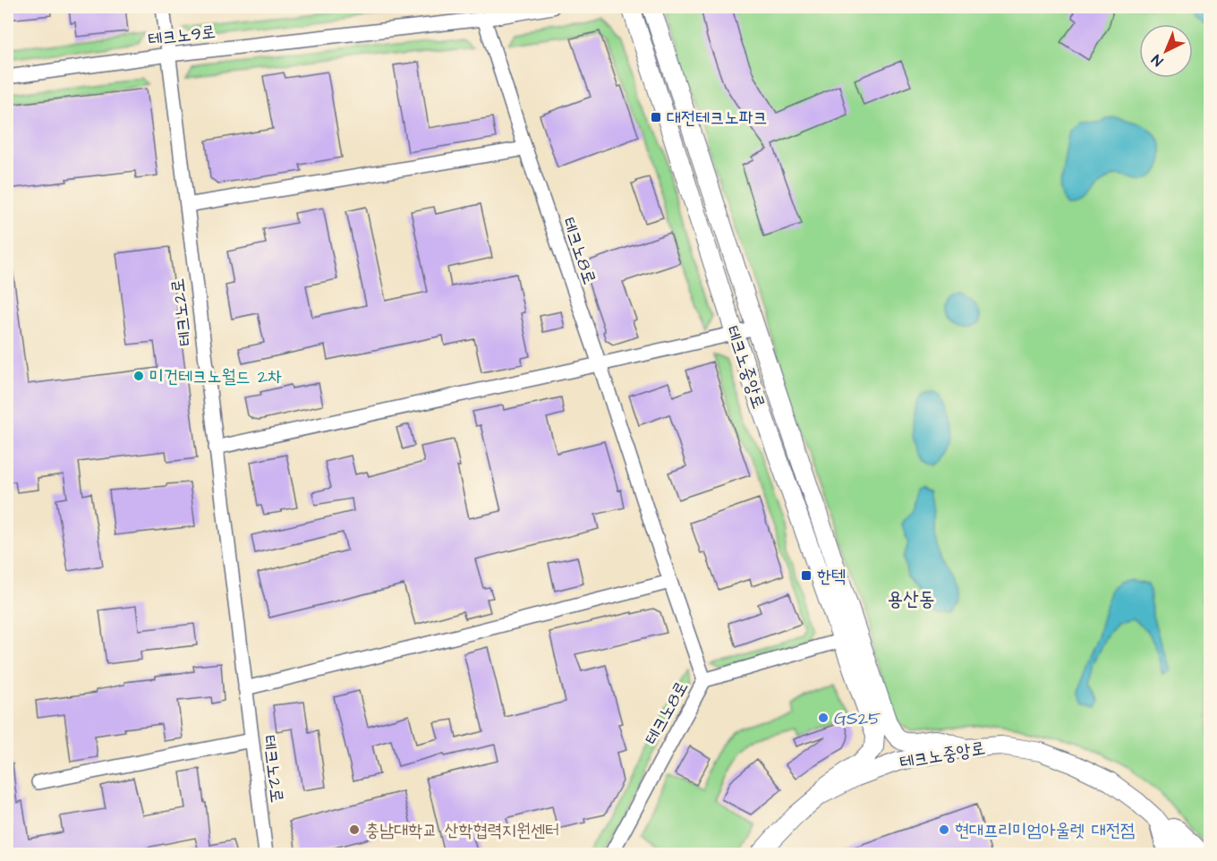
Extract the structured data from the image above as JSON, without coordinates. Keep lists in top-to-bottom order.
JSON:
{
  "streets": {
    "main road": ["테크노중앙로"],
    "street": ["테크노9로", "테크노8로", "테크노2로"]
  },
  "crossings": [
    ["테크노9로", "테크노8로"],
    ["테크노9로", "테크노2로"]
  ],
  "districts": ["용산동"],
  "places": {
    "transit": ["대전테크노파크", "한텍"],
    "other": [
      "미건테크노월드 2차",
      "GS25",
      "충남대학교 산학협력지원센터",
      "현대프리미엄아울렛 대전점"
    ]
  },
  "north": "bottom left"
}
